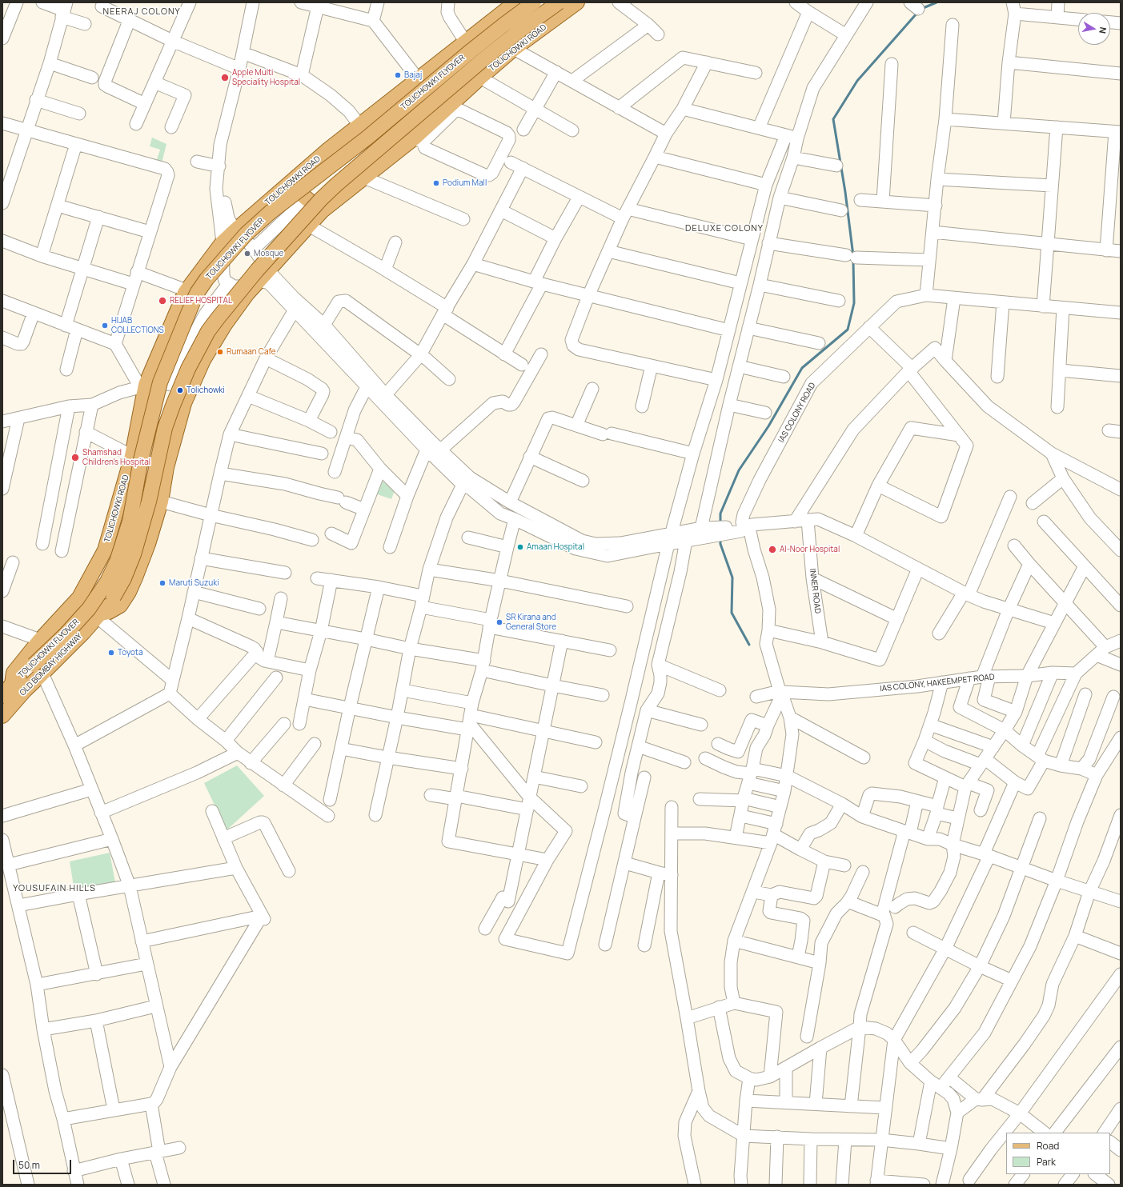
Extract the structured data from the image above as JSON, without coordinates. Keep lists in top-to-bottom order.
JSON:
{
  "streets": {
    "main road": ["TOLICHOWKI ROAD", "TOLICHOWKI FLYOVER", "OLD BOMBAY HIGHWAY"],
    "street": ["IAS COLONY ROAD", "INNER ROAD", "IAS COLONY, HAKEEMPET ROAD"]
  },
  "crossings": [
    ["TOLICHOWKI ROAD", "TOLICHOWKI FLYOVER"],
    ["TOLICHOWKI ROAD", "OLD BOMBAY HIGHWAY"],
    ["TOLICHOWKI FLYOVER", "OLD BOMBAY HIGHWAY"]
  ],
  "districts": ["NEERAJ COLONY", "DELUXE COLONY", "YOUSUFAIN HILLS"],
  "places": [
    "Bajaj",
    "Apple Multi Speciality Hospital",
    "Podium Mall",
    "Mosque",
    "RELIEF HOSPITAL",
    "HIJAB COLLECTIONS",
    "Rumaan Cafe",
    "Tolichowki",
    "Shamshad Children's Hospital",
    "Amaan Hospital",
    "Al-Noor Hospital",
    "Maruti Suzuki",
    "SR Kirana and General Store",
    "Toyota"
  ],
  "legend": ["Road", "Park"],
  "scale_bar": "50 m",
  "north": "right"
}
